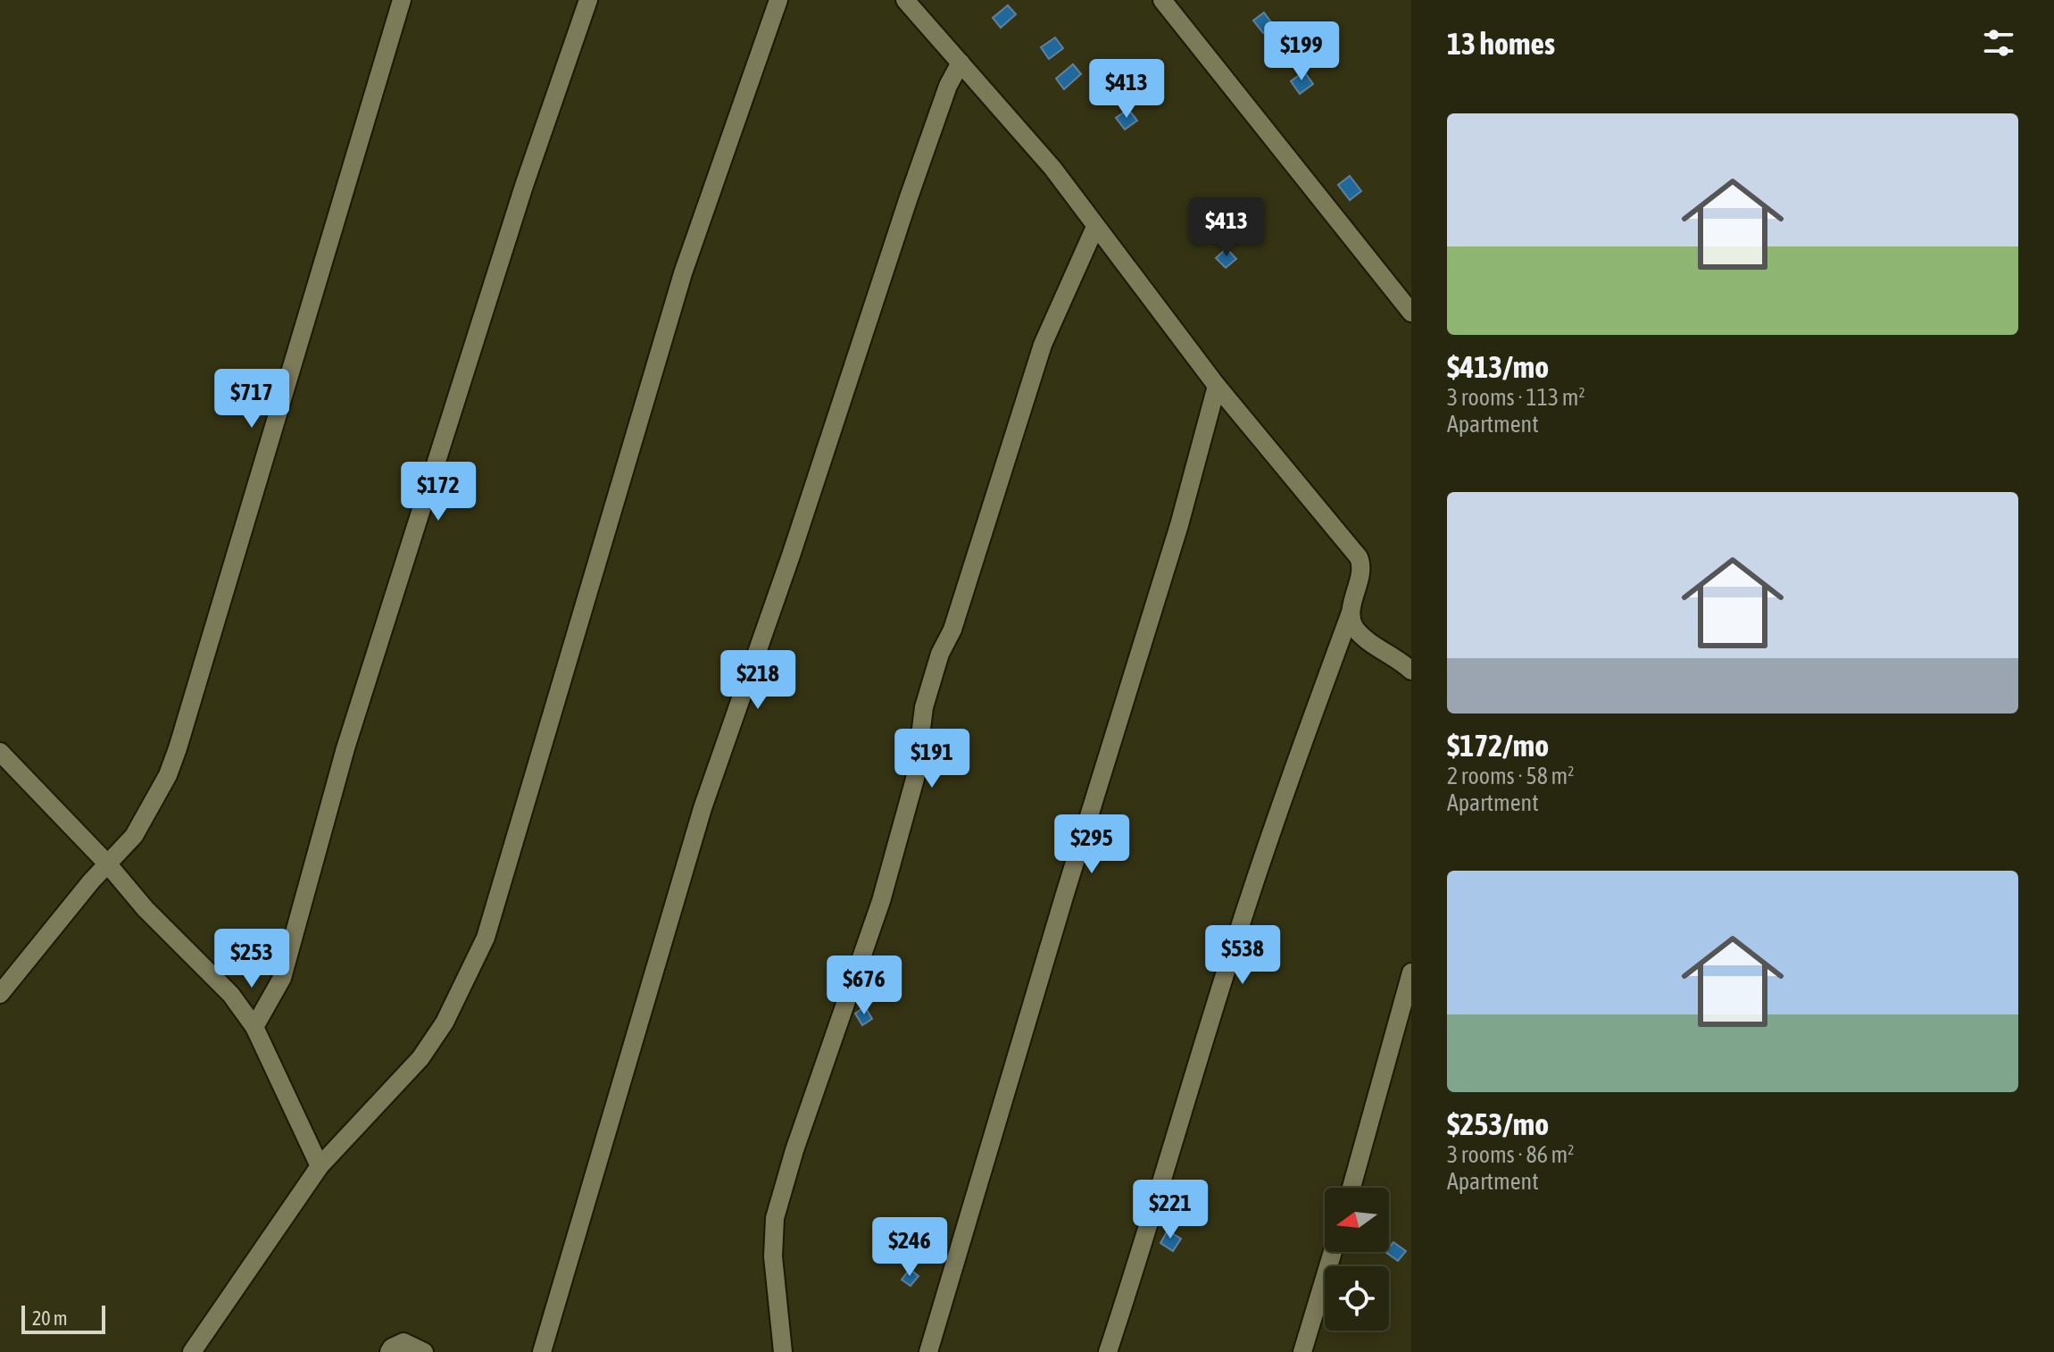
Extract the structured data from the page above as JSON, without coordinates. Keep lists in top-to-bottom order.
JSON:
{
  "scale_bar": "20 m",
  "north": "left",
  "page": {
    "heading": "13 homes",
    "price": [
      "$199",
      "$413",
      "$413",
      "$717",
      "$172",
      "$218",
      "$191",
      "$295",
      "$538",
      "$253",
      "$676",
      "$221",
      "$246"
    ],
    "list": [
      {
        "name": "$413/mo",
        "note": "3 rooms · 113 m² · Apartment"
      },
      {
        "name": "$172/mo",
        "note": "2 rooms · 58 m² · Apartment"
      },
      {
        "name": "$253/mo",
        "note": "3 rooms · 86 m² · Apartment"
      }
    ],
    "scale": "20 m"
  }
}
